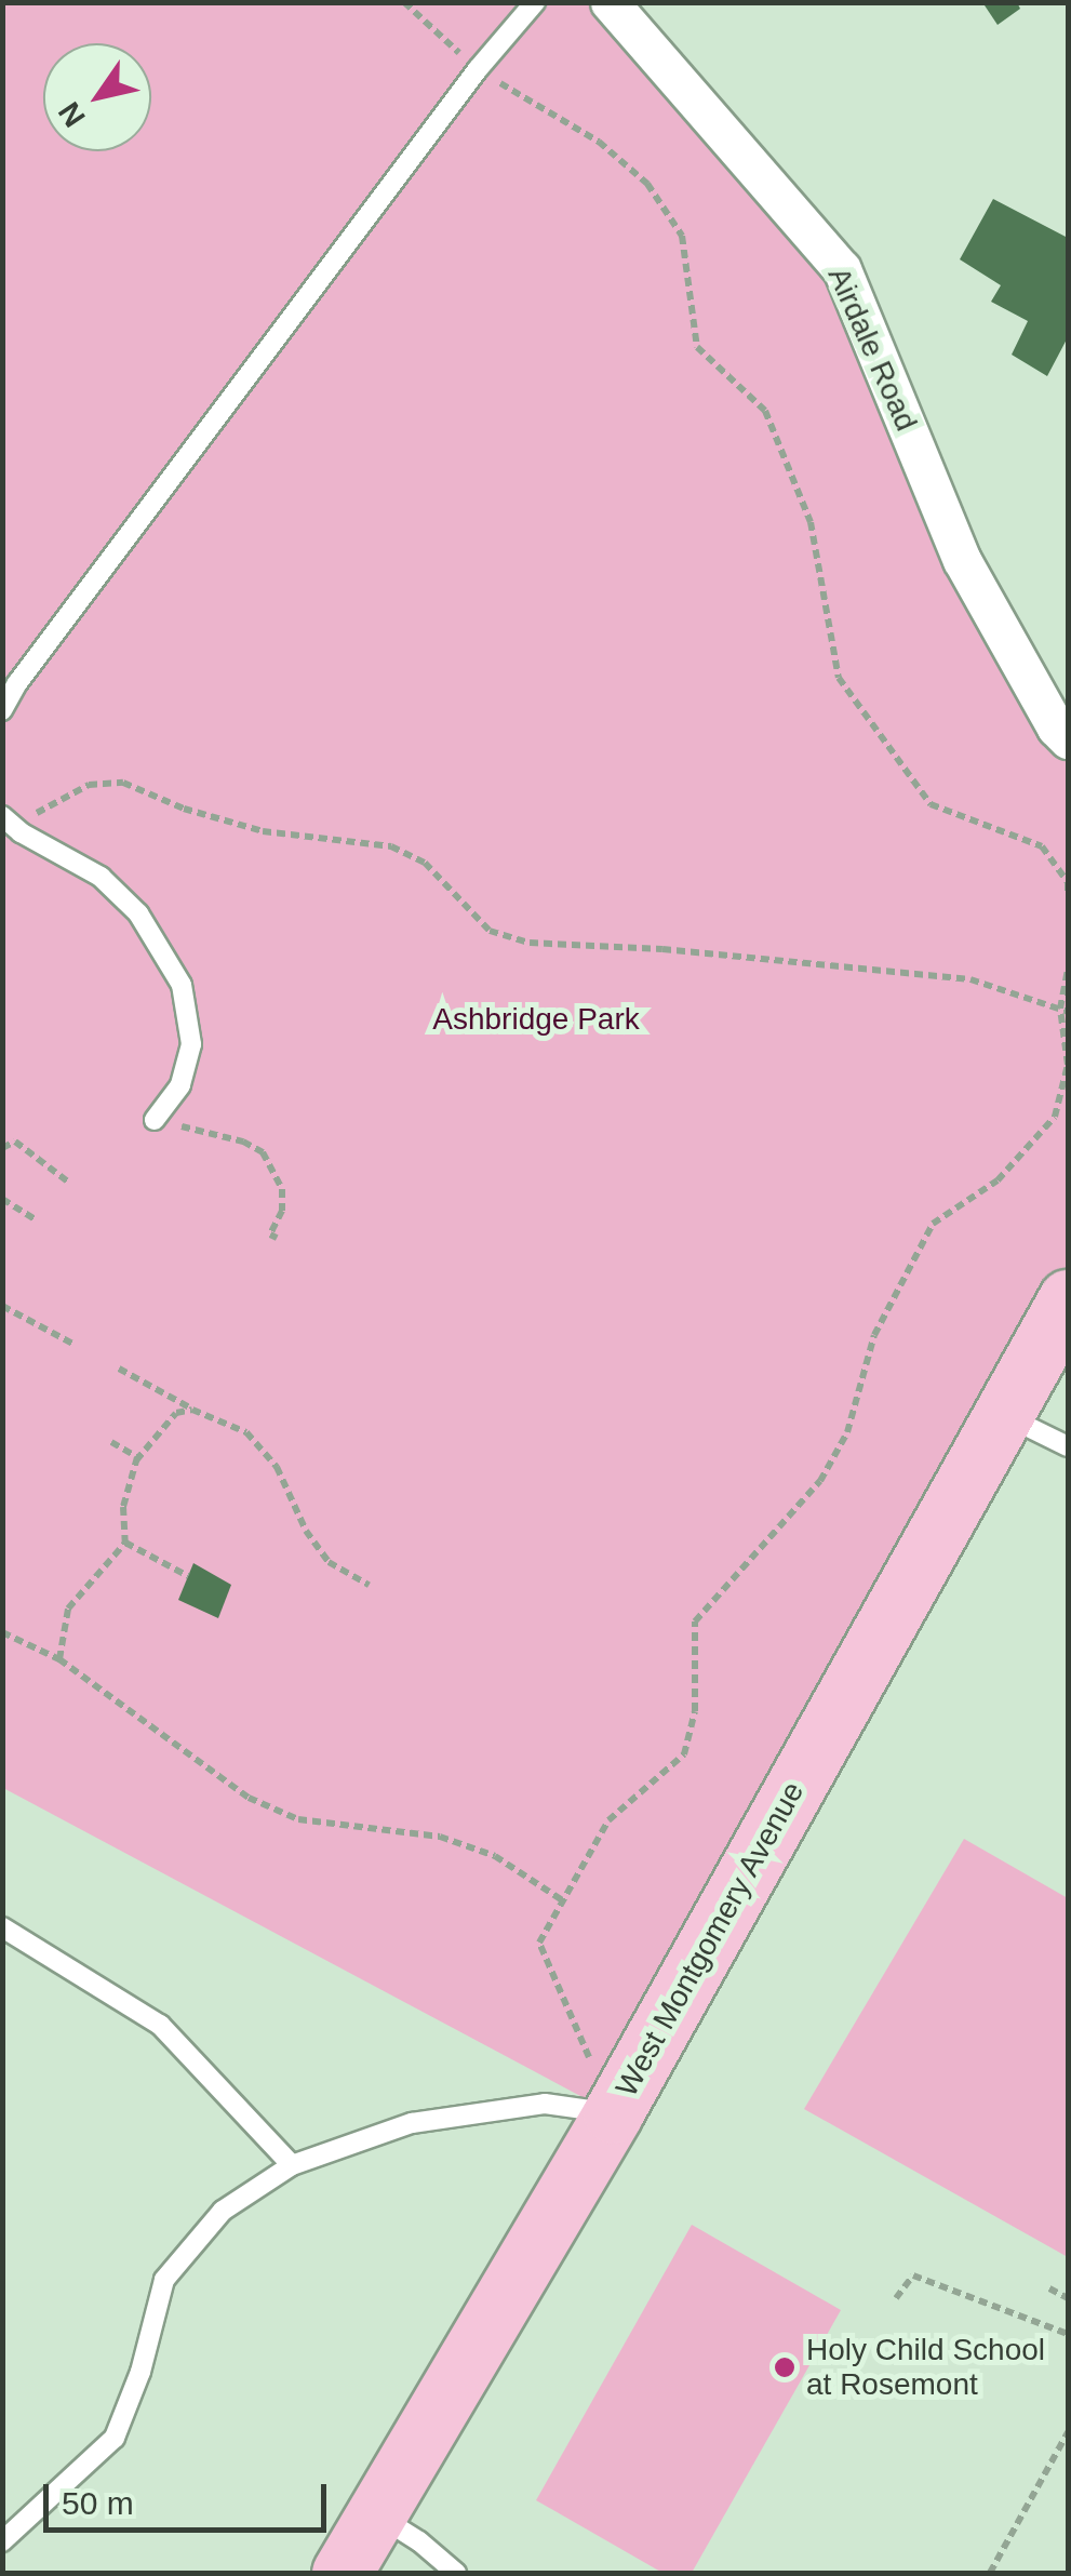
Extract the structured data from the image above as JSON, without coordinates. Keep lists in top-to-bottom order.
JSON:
{
  "streets": {
    "main road": ["West Montgomery Avenue"],
    "street": ["Airdale Road"]
  },
  "parks": ["Ashbridge Park"],
  "places": ["Holy Child School at Rosemont"],
  "scale_bar": "50 m",
  "north": "bottom left"
}
